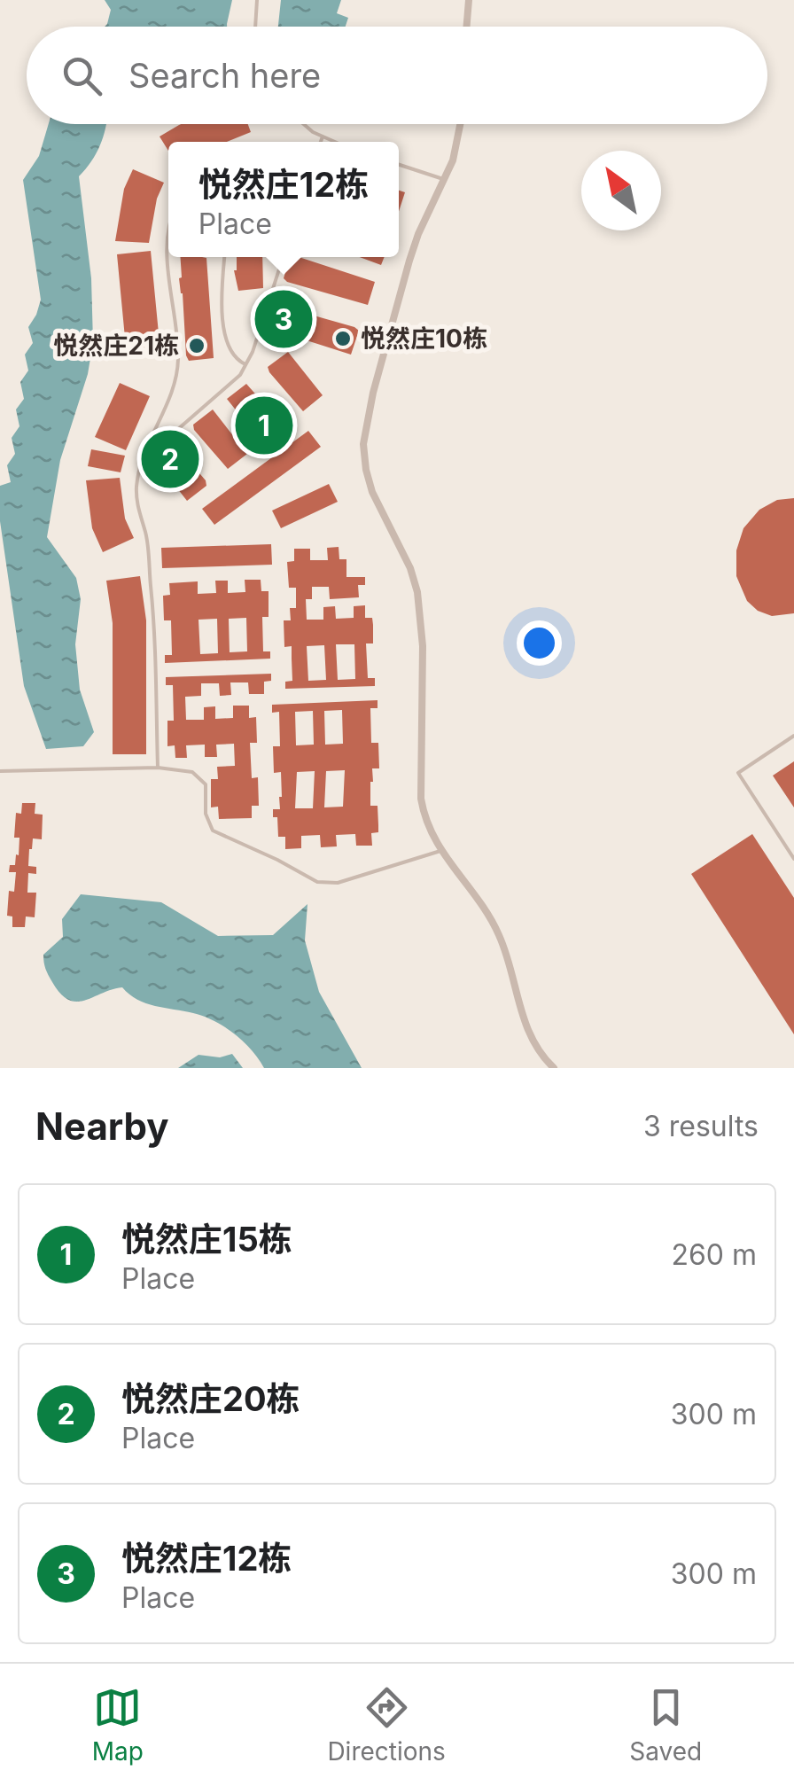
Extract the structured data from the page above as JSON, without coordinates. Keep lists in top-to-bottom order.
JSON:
{
  "places": ["悦然庄10栋", "悦然庄21栋"],
  "north": "top left",
  "page": {
    "search": "Search here",
    "popup": ["悦然庄12栋", "Place"],
    "pins": ["3", "1", "2"],
    "heading": ["Nearby", "3 results"],
    "list": [
      {
        "mark": "1",
        "name": "悦然庄15栋",
        "note": "Place",
        "value": "260 m"
      },
      {
        "mark": "2",
        "name": "悦然庄20栋",
        "note": "Place",
        "value": "300 m"
      },
      {
        "mark": "3",
        "name": "悦然庄12栋",
        "note": "Place",
        "value": "300 m"
      }
    ],
    "nav": ["Map", "Directions", "Saved"]
  }
}
